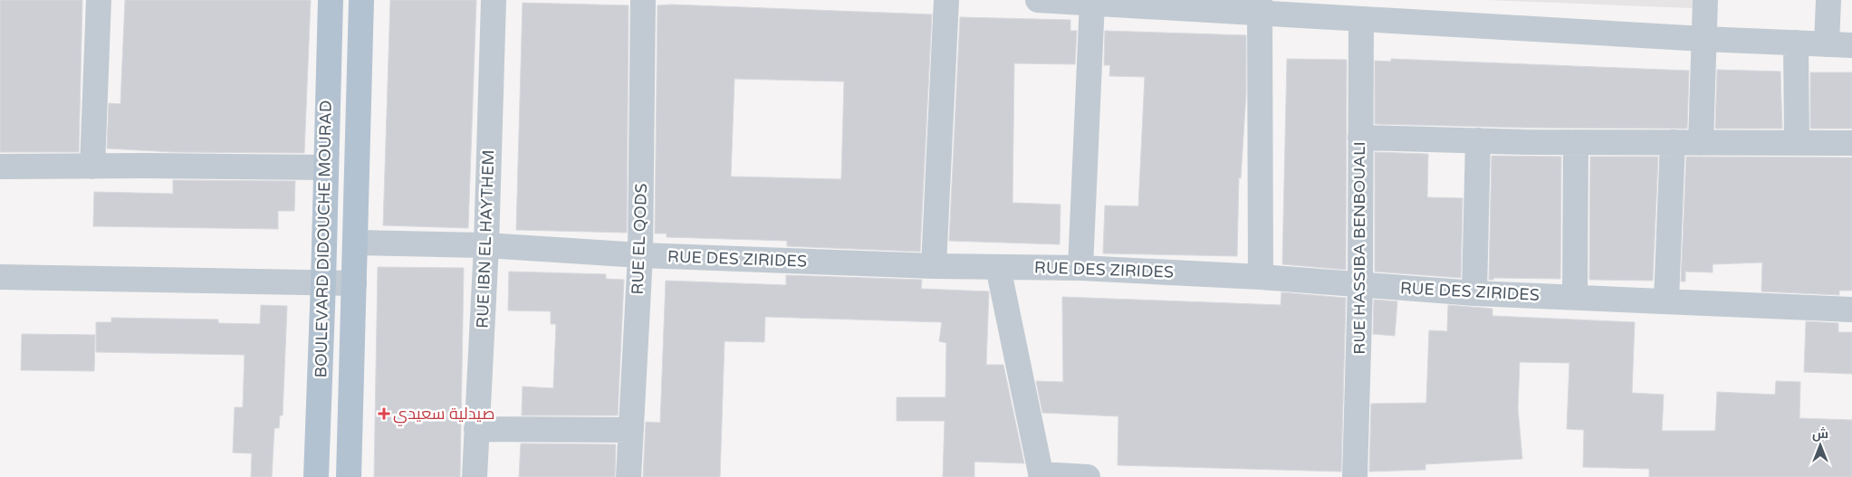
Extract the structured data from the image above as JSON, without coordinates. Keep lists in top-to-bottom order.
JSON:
{
  "streets": {
    "main road": ["BOULEVARD DIDOUCHE MOURAD"],
    "street": [
      "RUE IBN EL HAYTHEM",
      "RUE EL QODS",
      "RUE HASSIBA BENBOUALI",
      "RUE DES ZIRIDES"
    ]
  },
  "crossings": [
    ["BOULEVARD DIDOUCHE MOURAD", "RUE DES ZIRIDES"],
    ["RUE IBN EL HAYTHEM", "RUE DES ZIRIDES"],
    ["RUE EL QODS", "RUE DES ZIRIDES"],
    ["RUE HASSIBA BENBOUALI", "RUE DES ZIRIDES"]
  ],
  "places": {
    "health": ["صيدلية سعيدي"]
  },
  "north": "top"
}
